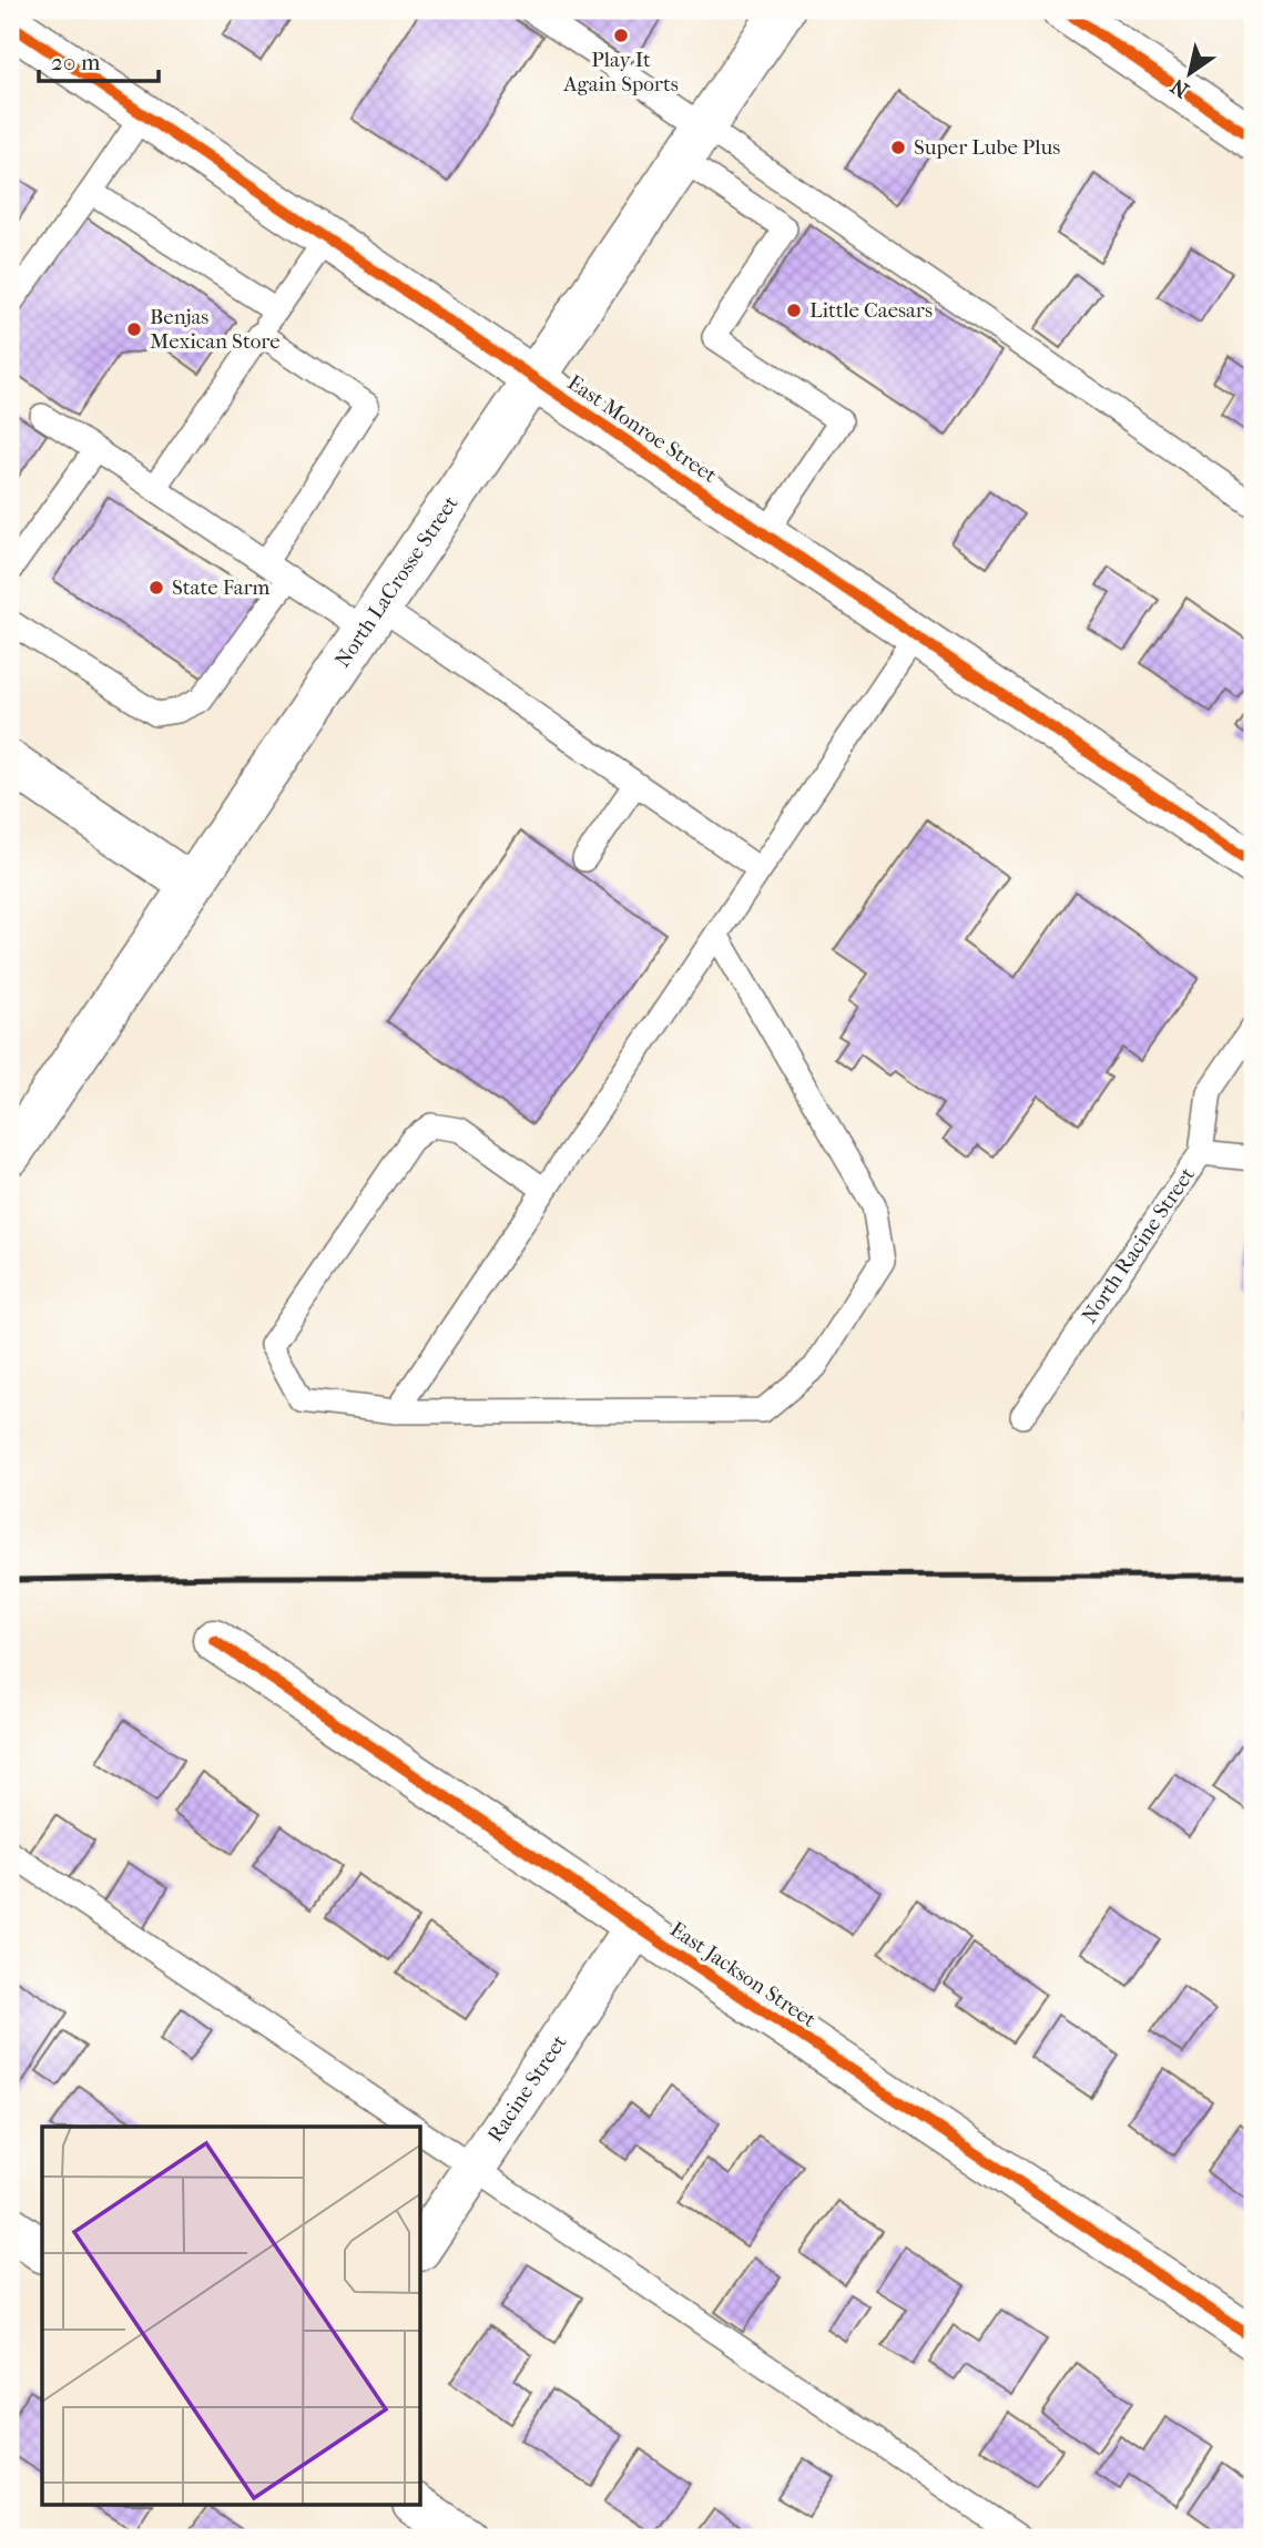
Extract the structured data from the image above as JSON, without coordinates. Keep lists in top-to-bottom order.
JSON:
{
  "streets": {
    "street": [
      "East Monroe Street",
      "North LaCrosse Street",
      "East Jackson Street",
      "Racine Street"
    ],
    "lane": ["North Racine Street"]
  },
  "crossings": [
    ["East Monroe Street", "North LaCrosse Street"],
    ["East Jackson Street", "Racine Street"]
  ],
  "places": [
    "Play It Again Sports",
    "Super Lube Plus",
    "Little Caesars",
    "Benjas Mexican Store",
    "State Farm"
  ],
  "scale_bar": "20 m",
  "north": "bottom left"
}
